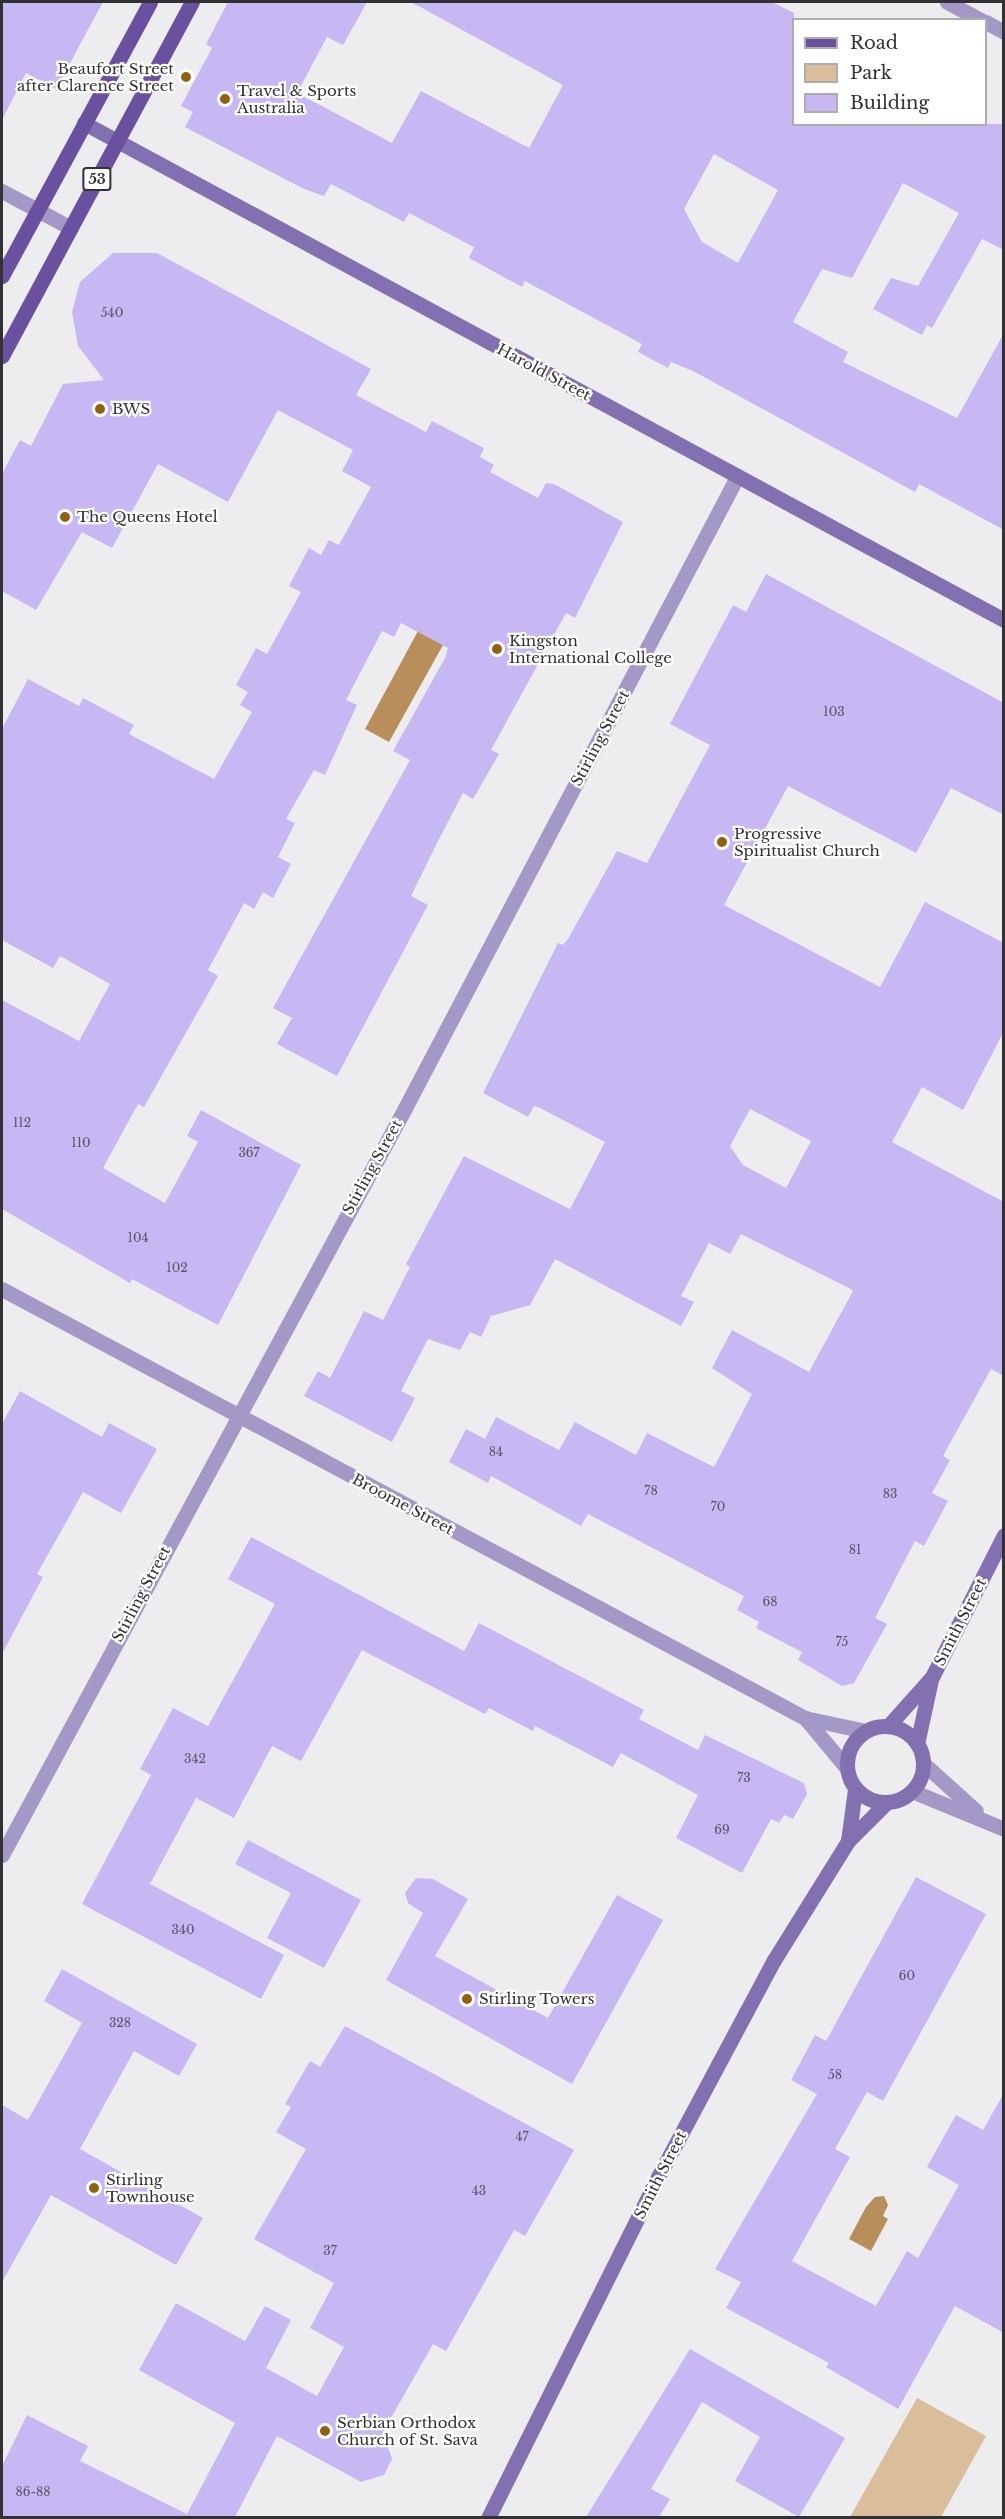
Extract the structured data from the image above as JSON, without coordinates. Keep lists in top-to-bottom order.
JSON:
{
  "streets": {
    "main road": ["53"],
    "street": [
      "Harold Street",
      "Stirling Street",
      "Broome Street",
      "Smith Street"
    ]
  },
  "crossings": [
    ["53", "Harold Street"],
    ["Harold Street", "Stirling Street"],
    ["Stirling Street", "Broome Street"],
    ["Broome Street", "Smith Street"]
  ],
  "places": [
    "Beaufort Street after Clarence Street",
    "Travel & Sports Australia",
    "BWS",
    "The Queens Hotel",
    "Kingston International College",
    "Progressive Spiritualist Church",
    "Stirling Towers",
    "Stirling Townhouse",
    "Serbian Orthodox Church of St. Sava"
  ],
  "house_numbers": [
    "540",
    "103",
    "112",
    "110",
    "367",
    "104",
    "102",
    "84",
    "78",
    "83",
    "70",
    "81",
    "68",
    "75",
    "342",
    "73",
    "69",
    "340",
    "60",
    "328",
    "58",
    "47",
    "43",
    "37",
    "86-88"
  ],
  "legend": ["Road", "Park", "Building"]
}
